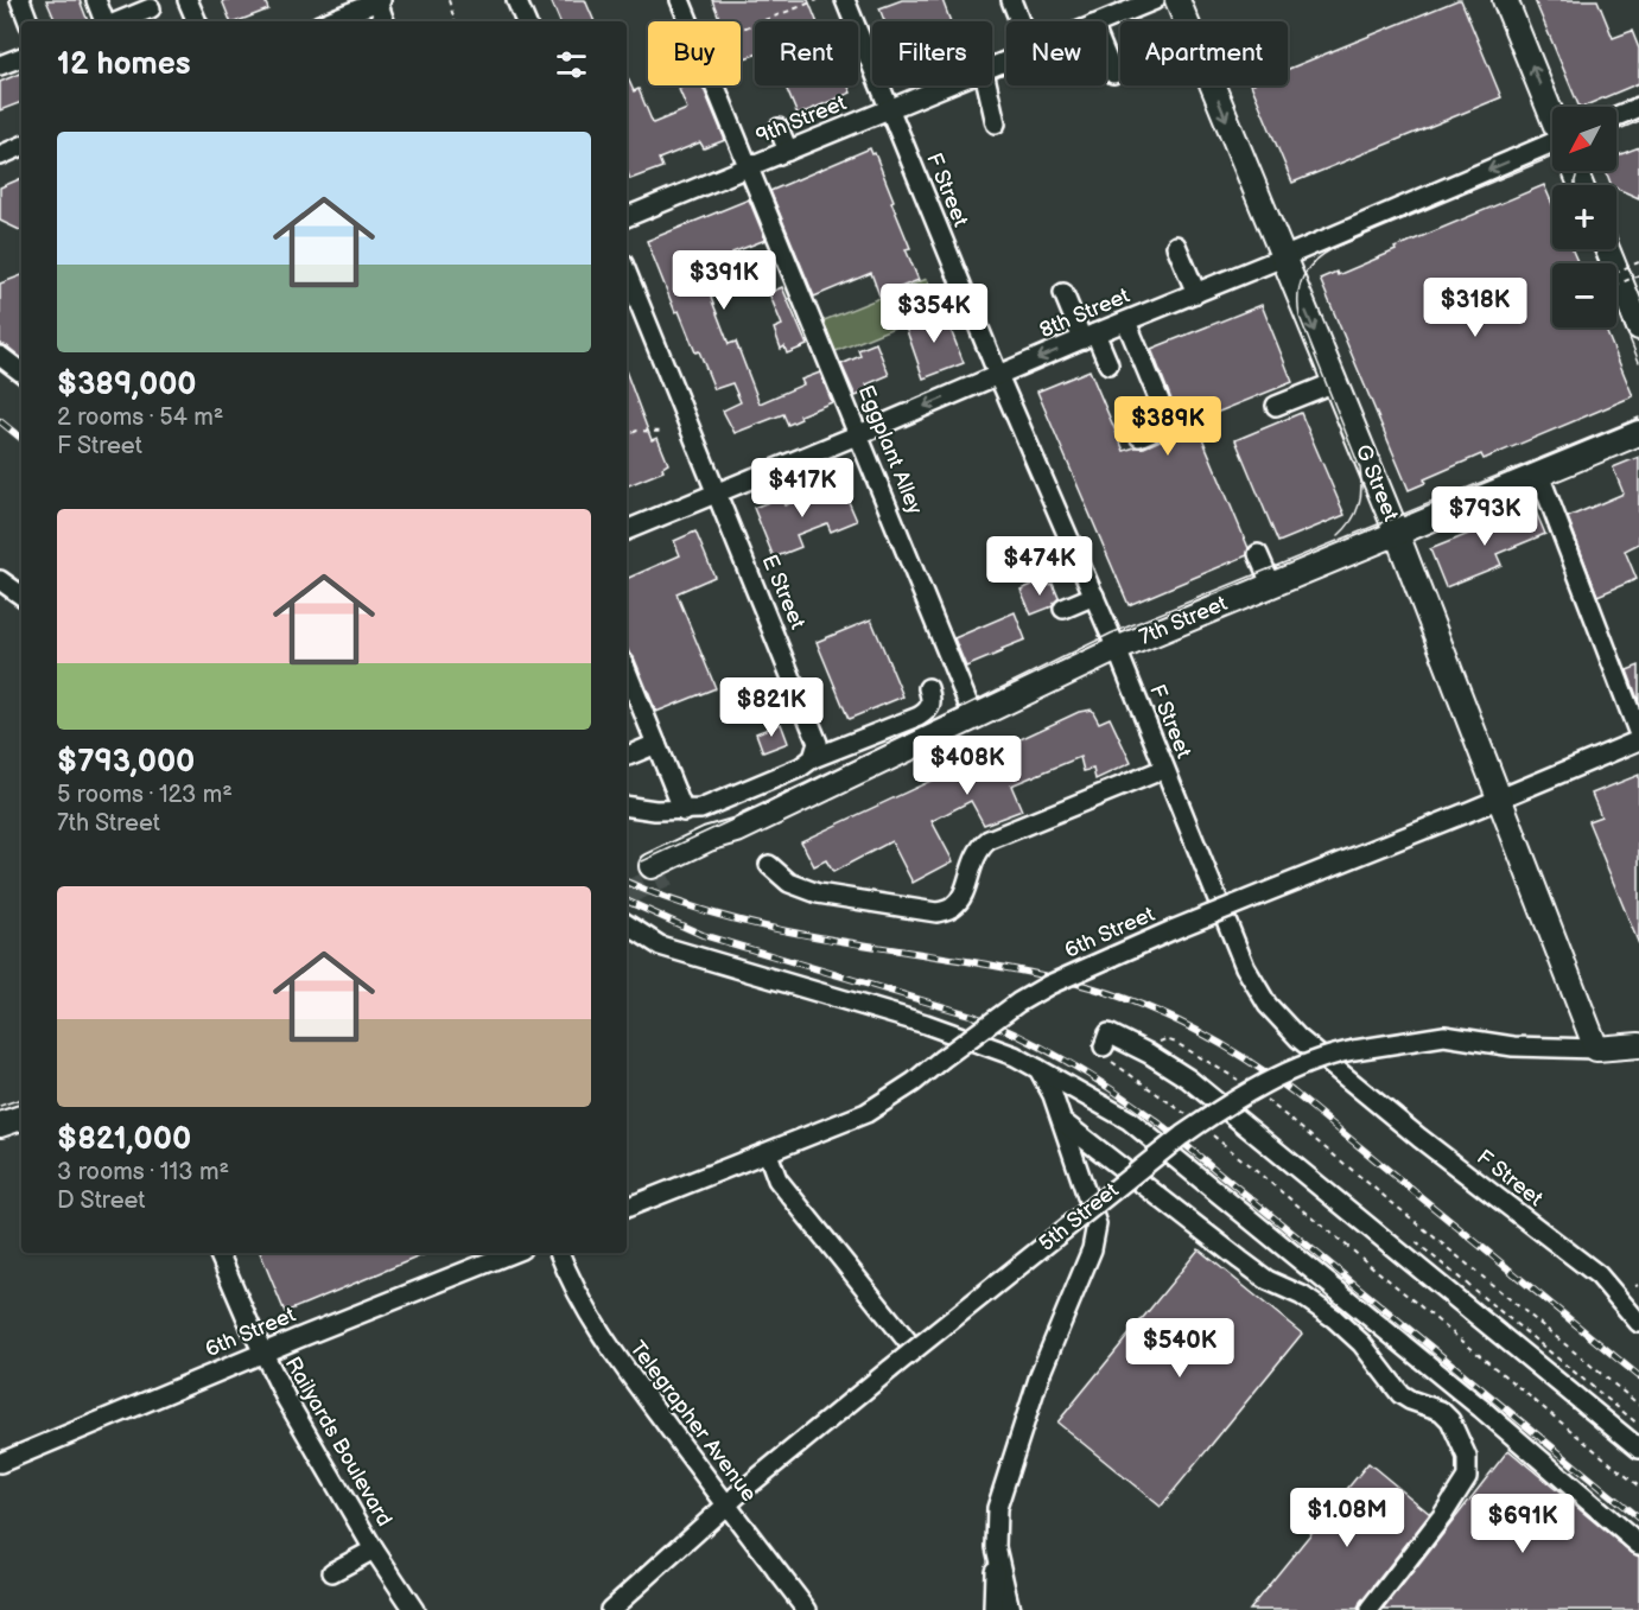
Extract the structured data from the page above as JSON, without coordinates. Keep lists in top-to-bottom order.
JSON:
{
  "streets": {
    "main road": ["G Street", "7th Street", "5th Street"],
    "street": [
      "9th Street",
      "F Street",
      "8th Street",
      "Eggplant Alley",
      "E Street",
      "6th Street",
      "Telegrapher Avenue",
      "Railyards Boulevard"
    ]
  },
  "crossings": [
    ["9th Street", "F Street"],
    ["9th Street", "Eggplant Alley"],
    ["F Street", "8th Street"],
    ["F Street", "7th Street"],
    ["8th Street", "Eggplant Alley"],
    ["8th Street", "G Street"],
    ["8th Street", "E Street"],
    ["Eggplant Alley", "7th Street"],
    ["G Street", "7th Street"],
    ["G Street", "6th Street"],
    ["G Street", "5th Street"],
    ["6th Street", "Railyards Boulevard"],
    ["5th Street", "Telegrapher Avenue"]
  ],
  "one_way": ["8th Street", "G Street"],
  "north": "bottom left",
  "page": {
    "chip": [
      "Buy",
      "Rent",
      "Filters",
      "New",
      "Apartment"
    ],
    "heading": "12 homes",
    "map_buttons": ["+", "−"],
    "list": [
      {
        "name": "$389,000",
        "note": "2 rooms · 54 m² · F Street"
      },
      {
        "name": "$793,000",
        "note": "5 rooms · 123 m² · 7th Street"
      },
      {
        "name": "$821,000",
        "note": "3 rooms · 113 m² · D Street"
      }
    ],
    "price": [
      "$391K",
      "$318K",
      "$354K",
      "$389K",
      "$417K",
      "$793K",
      "$474K",
      "$821K",
      "$408K",
      "$540K",
      "$1.08M",
      "$691K"
    ]
  }
}
